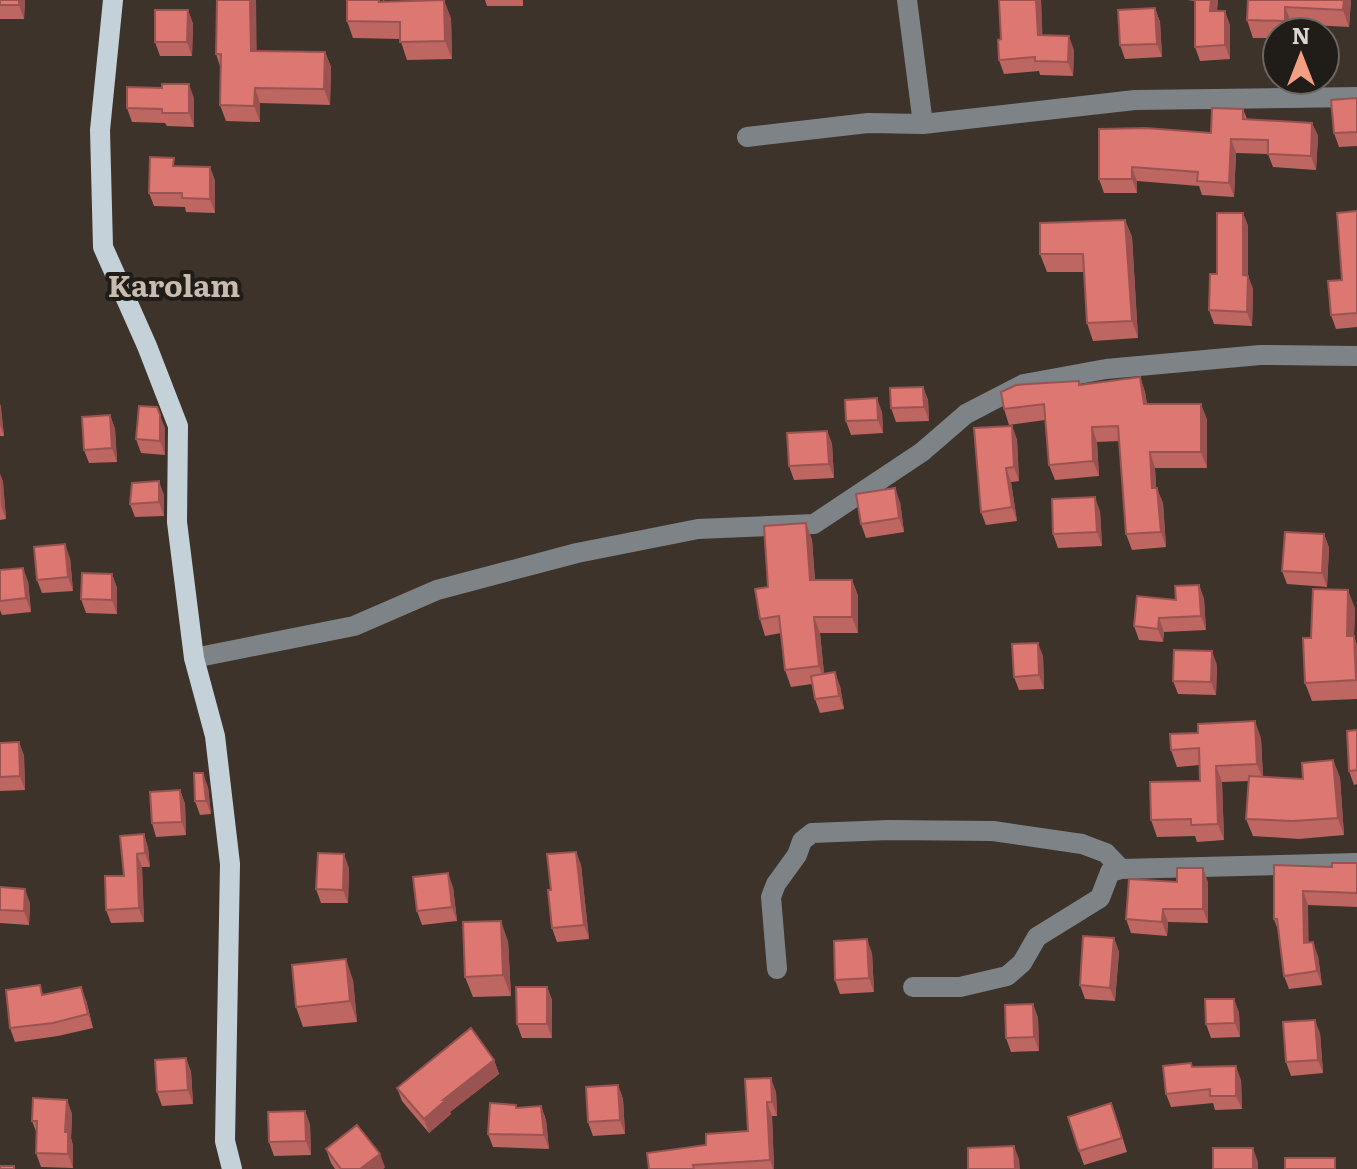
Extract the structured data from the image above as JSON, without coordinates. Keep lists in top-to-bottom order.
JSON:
{
  "districts": ["Karolam"],
  "north": "top"
}
